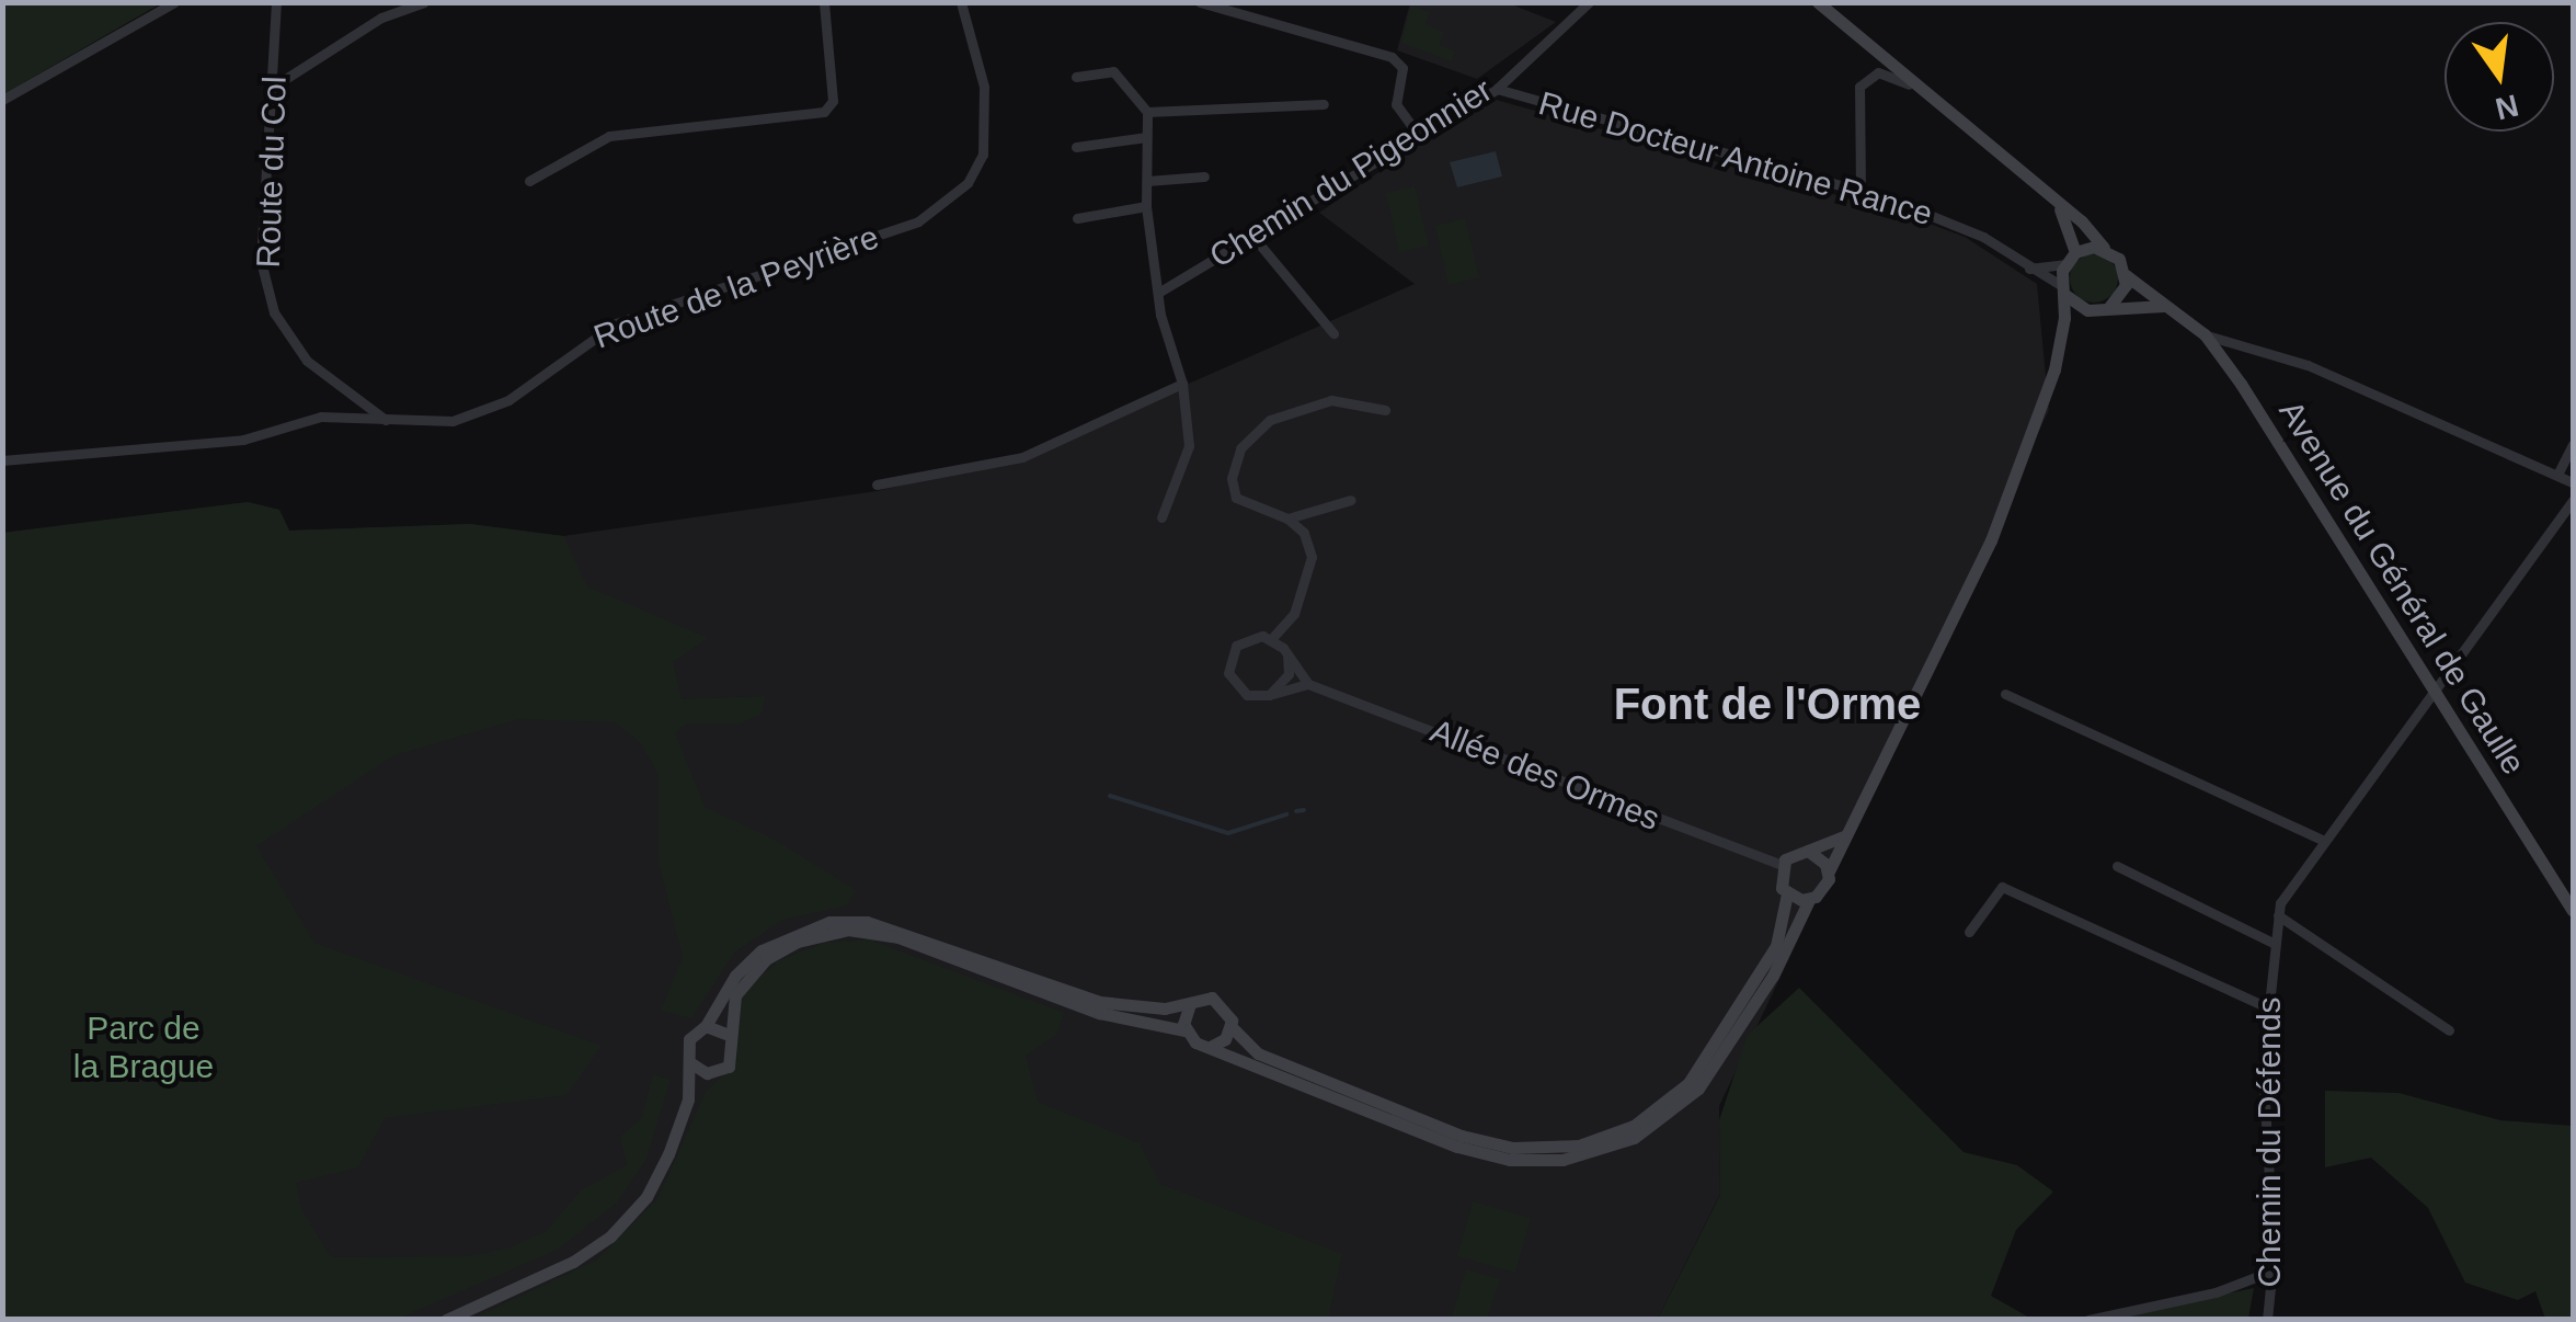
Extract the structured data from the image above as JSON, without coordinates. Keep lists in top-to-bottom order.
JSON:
{
  "streets": {
    "main road": ["Avenue du Général de Gaulle"],
    "street": [
      "Rue Docteur Antoine Rance",
      "Route du Col",
      "Chemin du Pigeonnier",
      "Route de la Peyrière",
      "Allée des Ormes",
      "Chemin du Défends"
    ]
  },
  "crossings": [
    ["Rue Docteur Antoine Rance", "Chemin du Pigeonnier"],
    ["Rue Docteur Antoine Rance", "Avenue du Général de Gaulle"],
    ["Route du Col", "Route de la Peyrière"],
    ["Avenue du Général de Gaulle", "Chemin du Défends"]
  ],
  "districts": ["Font de l'Orme"],
  "parks": ["Parc de la Brague"],
  "north": "bottom"
}
